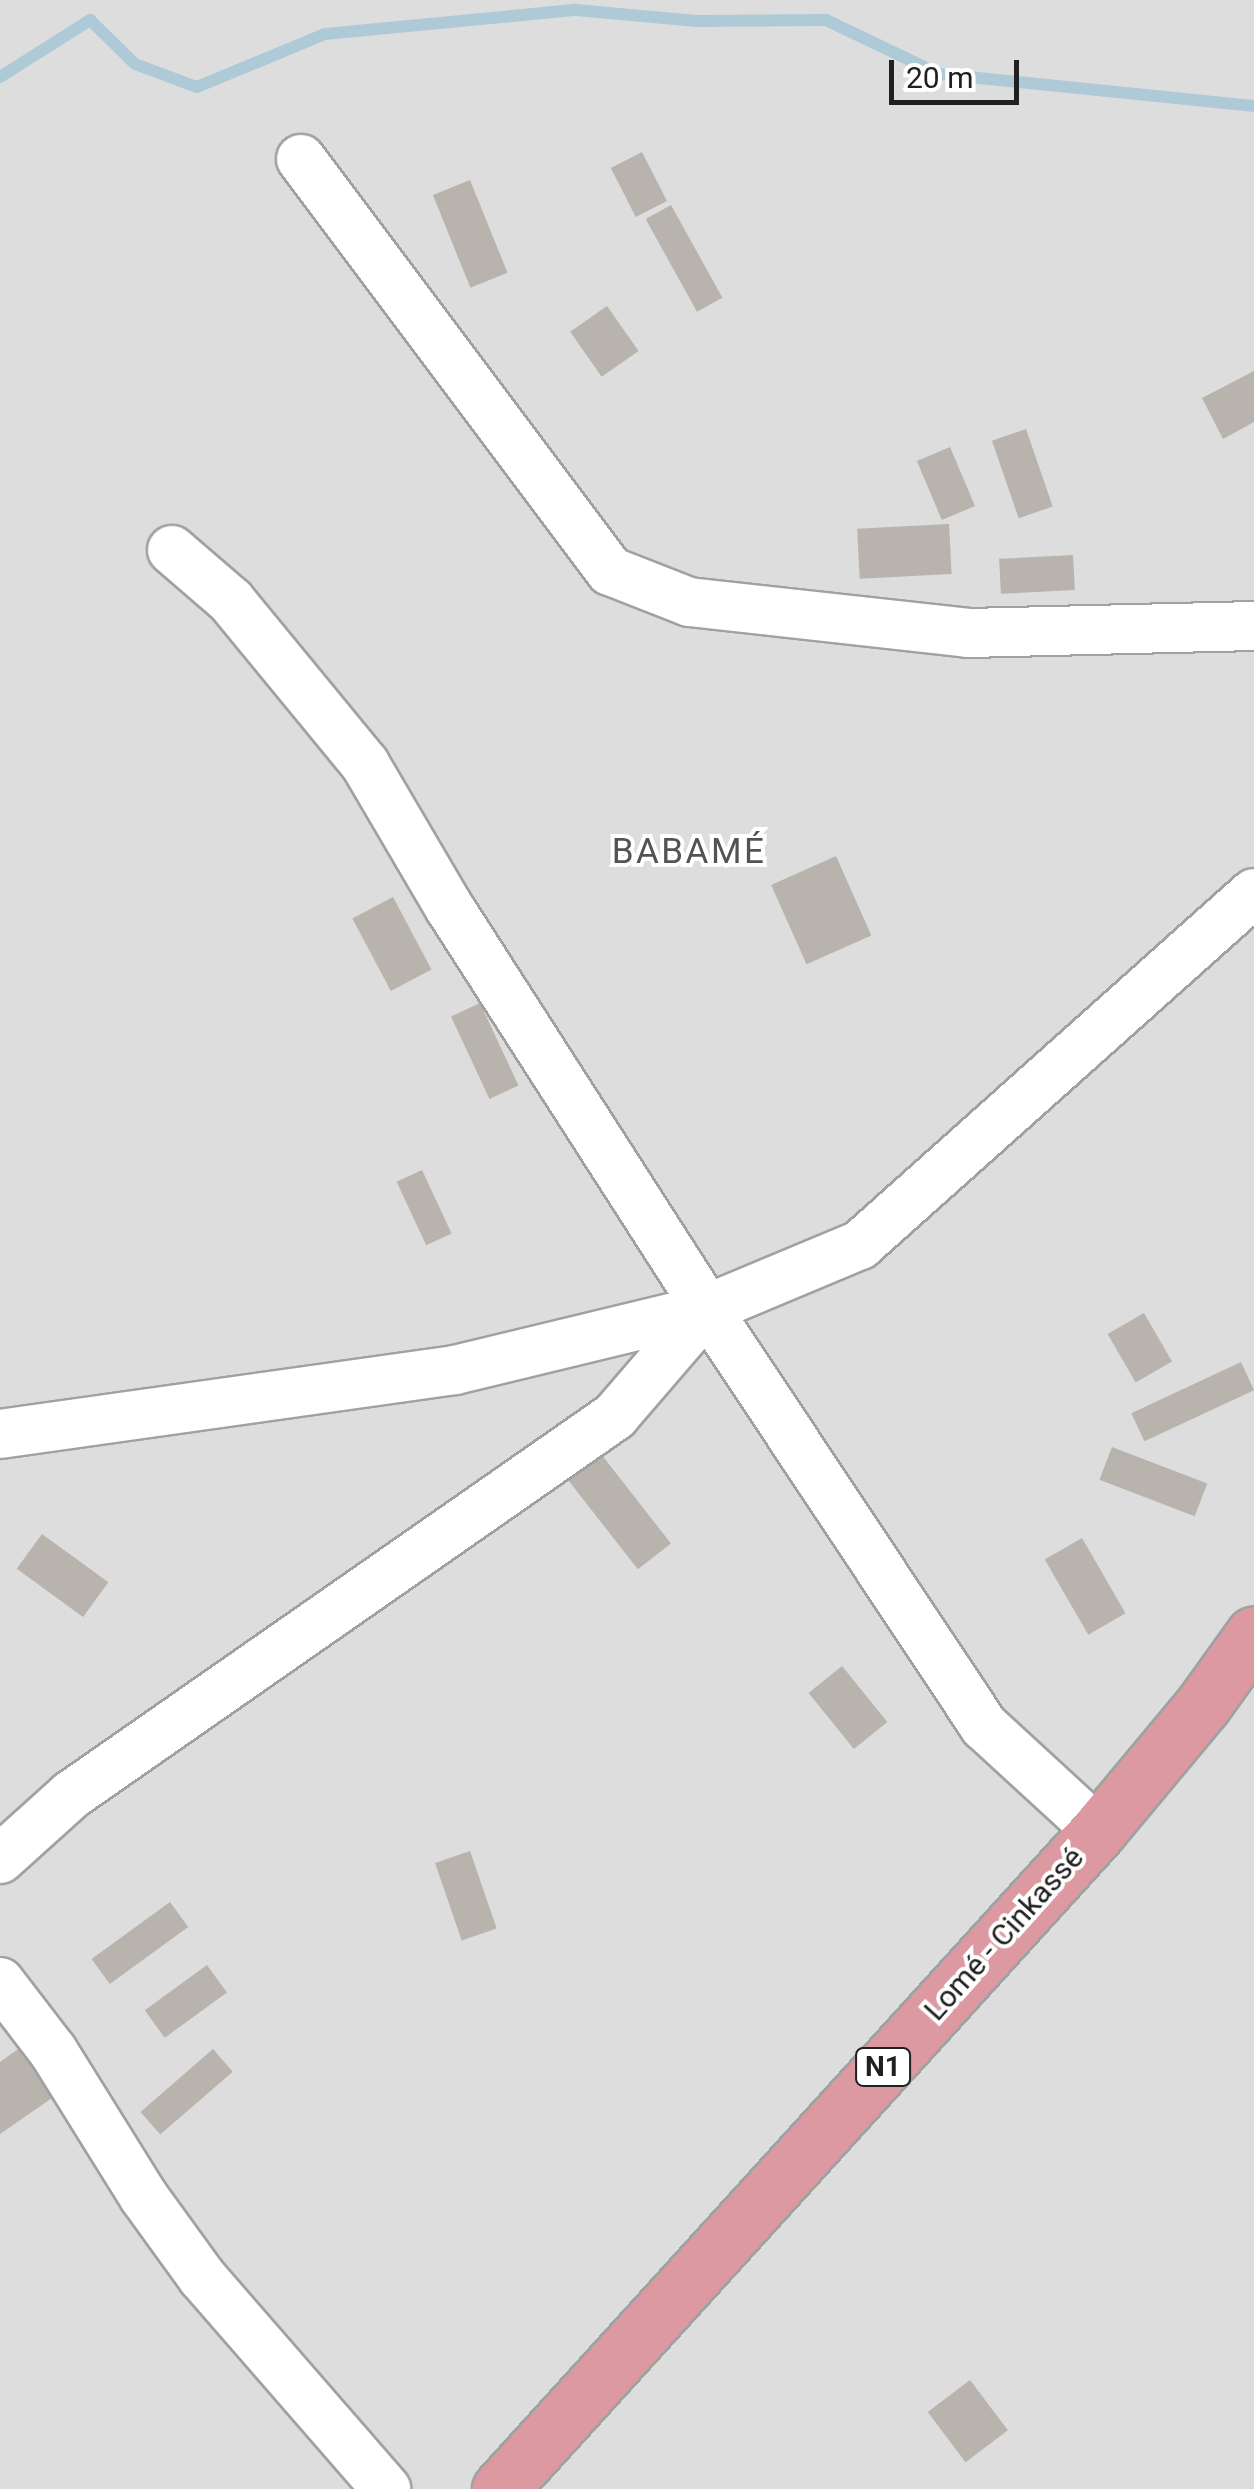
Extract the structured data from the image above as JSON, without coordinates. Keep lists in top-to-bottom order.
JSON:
{
  "streets": {
    "highway": ["Lomé - Cinkassé", "N1"]
  },
  "districts": ["BABAMÉ"],
  "scale_bar": "20 m"
}
